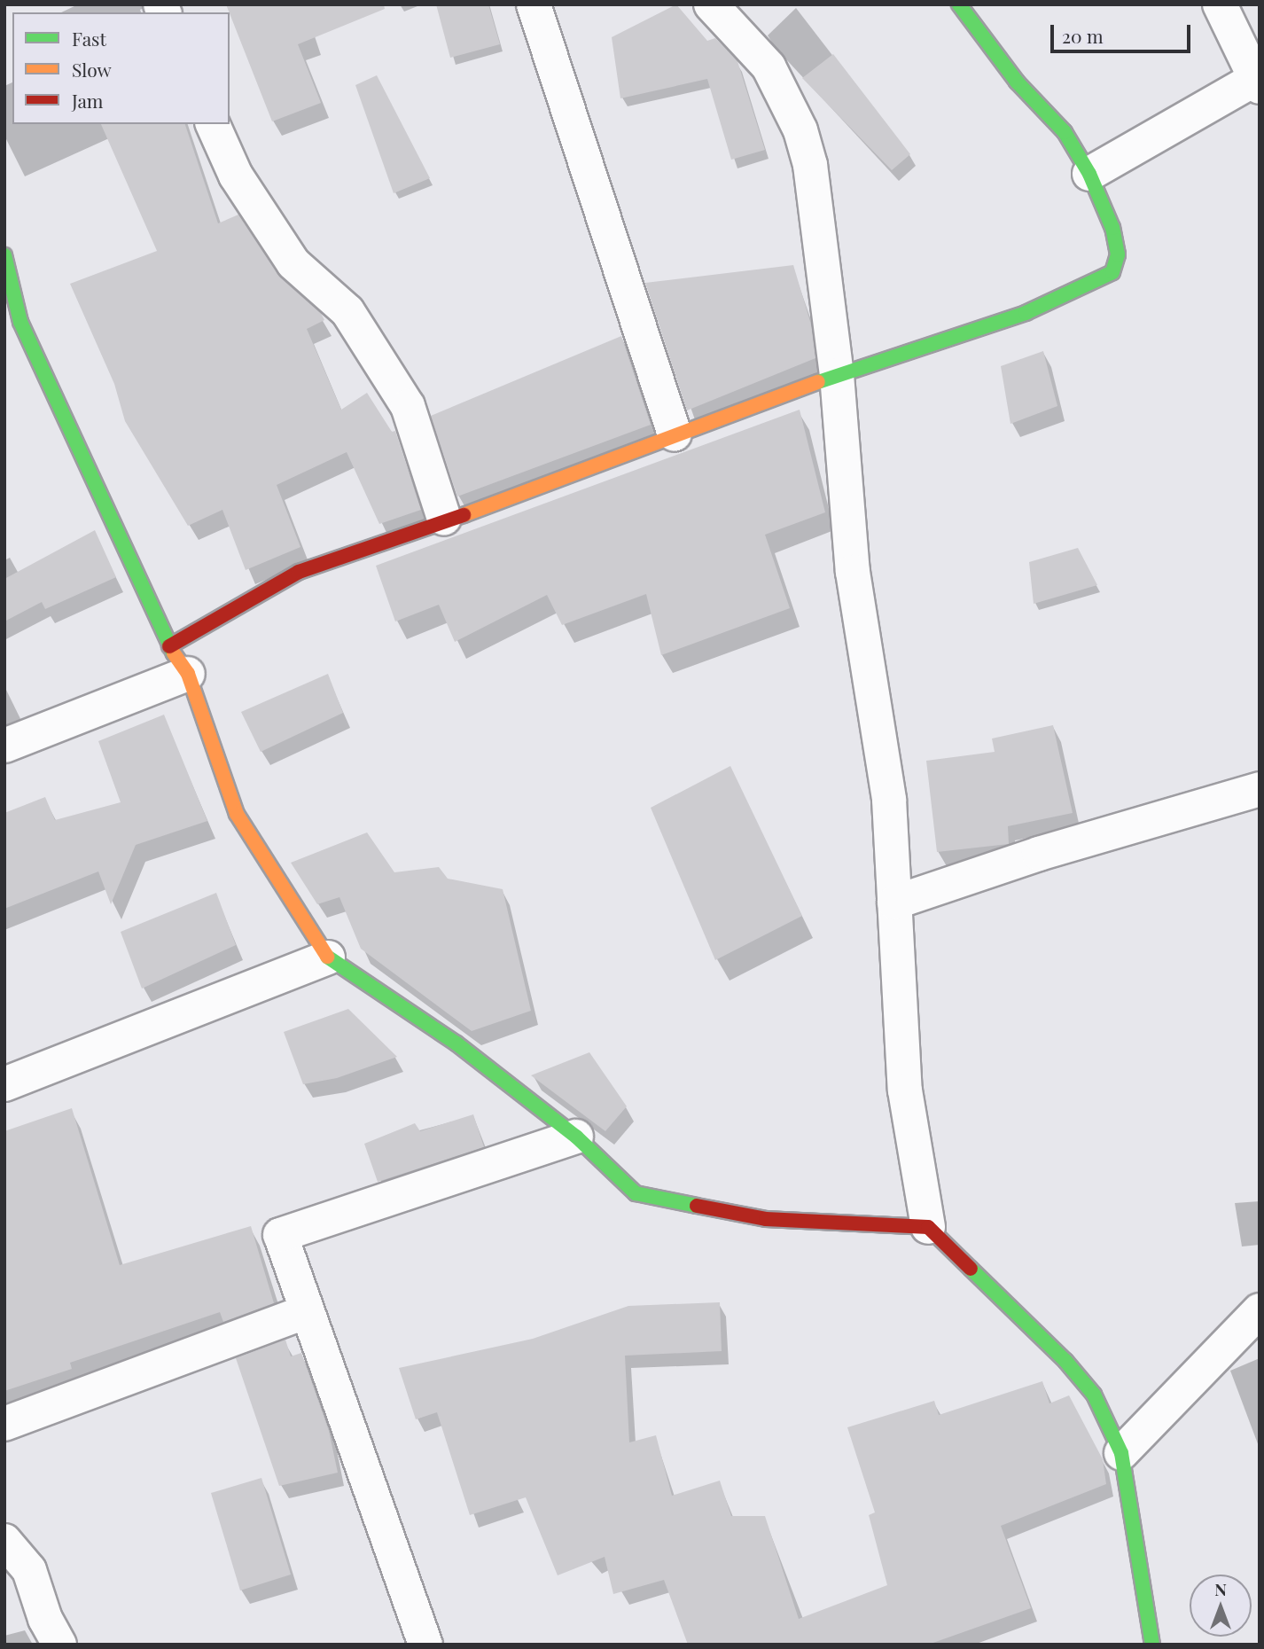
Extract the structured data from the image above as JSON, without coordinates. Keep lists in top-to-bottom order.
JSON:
{
  "legend": ["Fast", "Slow", "Jam"],
  "scale_bar": "20 m",
  "north": "top"
}
